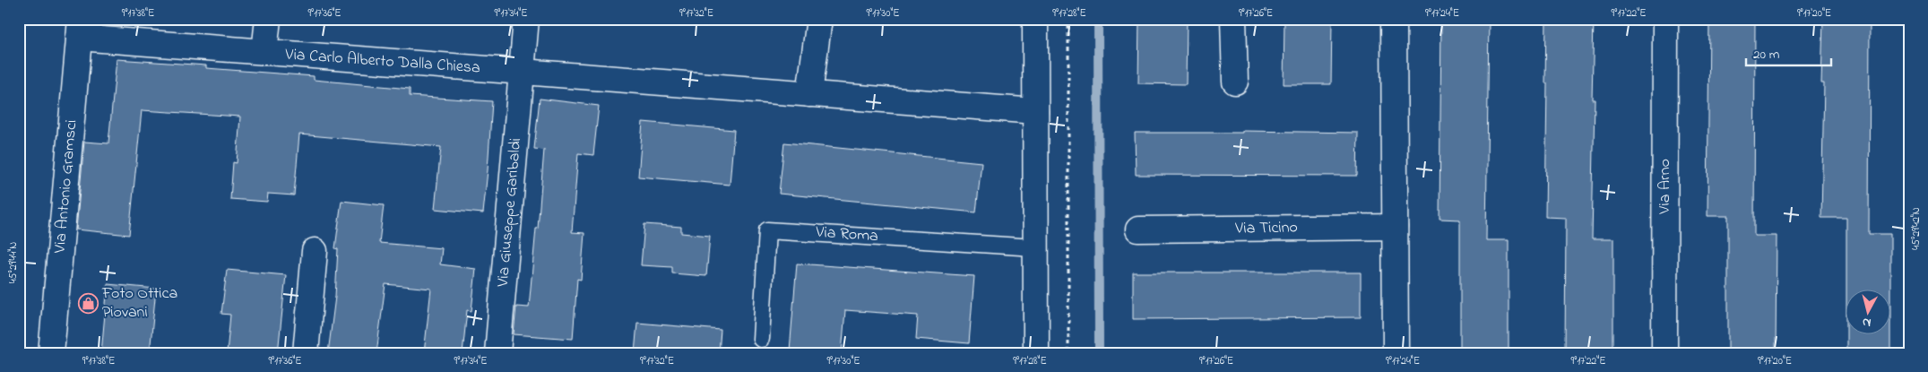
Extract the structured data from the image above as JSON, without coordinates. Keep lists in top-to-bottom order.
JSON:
{
  "streets": {
    "street": [
      "Via Carlo Alberto Dalla Chiesa",
      "Via Antonio Gramsci",
      "Via Arno",
      "Via Giuseppe Garibaldi",
      "Via Ticino"
    ],
    "lane": ["Via Roma"]
  },
  "crossings": [
    ["Via Carlo Alberto Dalla Chiesa", "Via Antonio Gramsci"],
    ["Via Carlo Alberto Dalla Chiesa", "Via Giuseppe Garibaldi"]
  ],
  "places": {
    "shop": ["Foto Ottica Piovani"]
  },
  "scale_bar": "20 m",
  "north": "bottom",
  "coordinates": [
    "9°17'38\"E",
    "9°17'36\"E",
    "9°17'34\"E",
    "9°17'32\"E",
    "9°17'30\"E",
    "9°17'28\"E",
    "9°17'26\"E",
    "9°17'24\"E",
    "9°17'22\"E",
    "9°17'20\"E",
    "45°29'42\"N",
    "45°29'44\"N"
  ]
}
